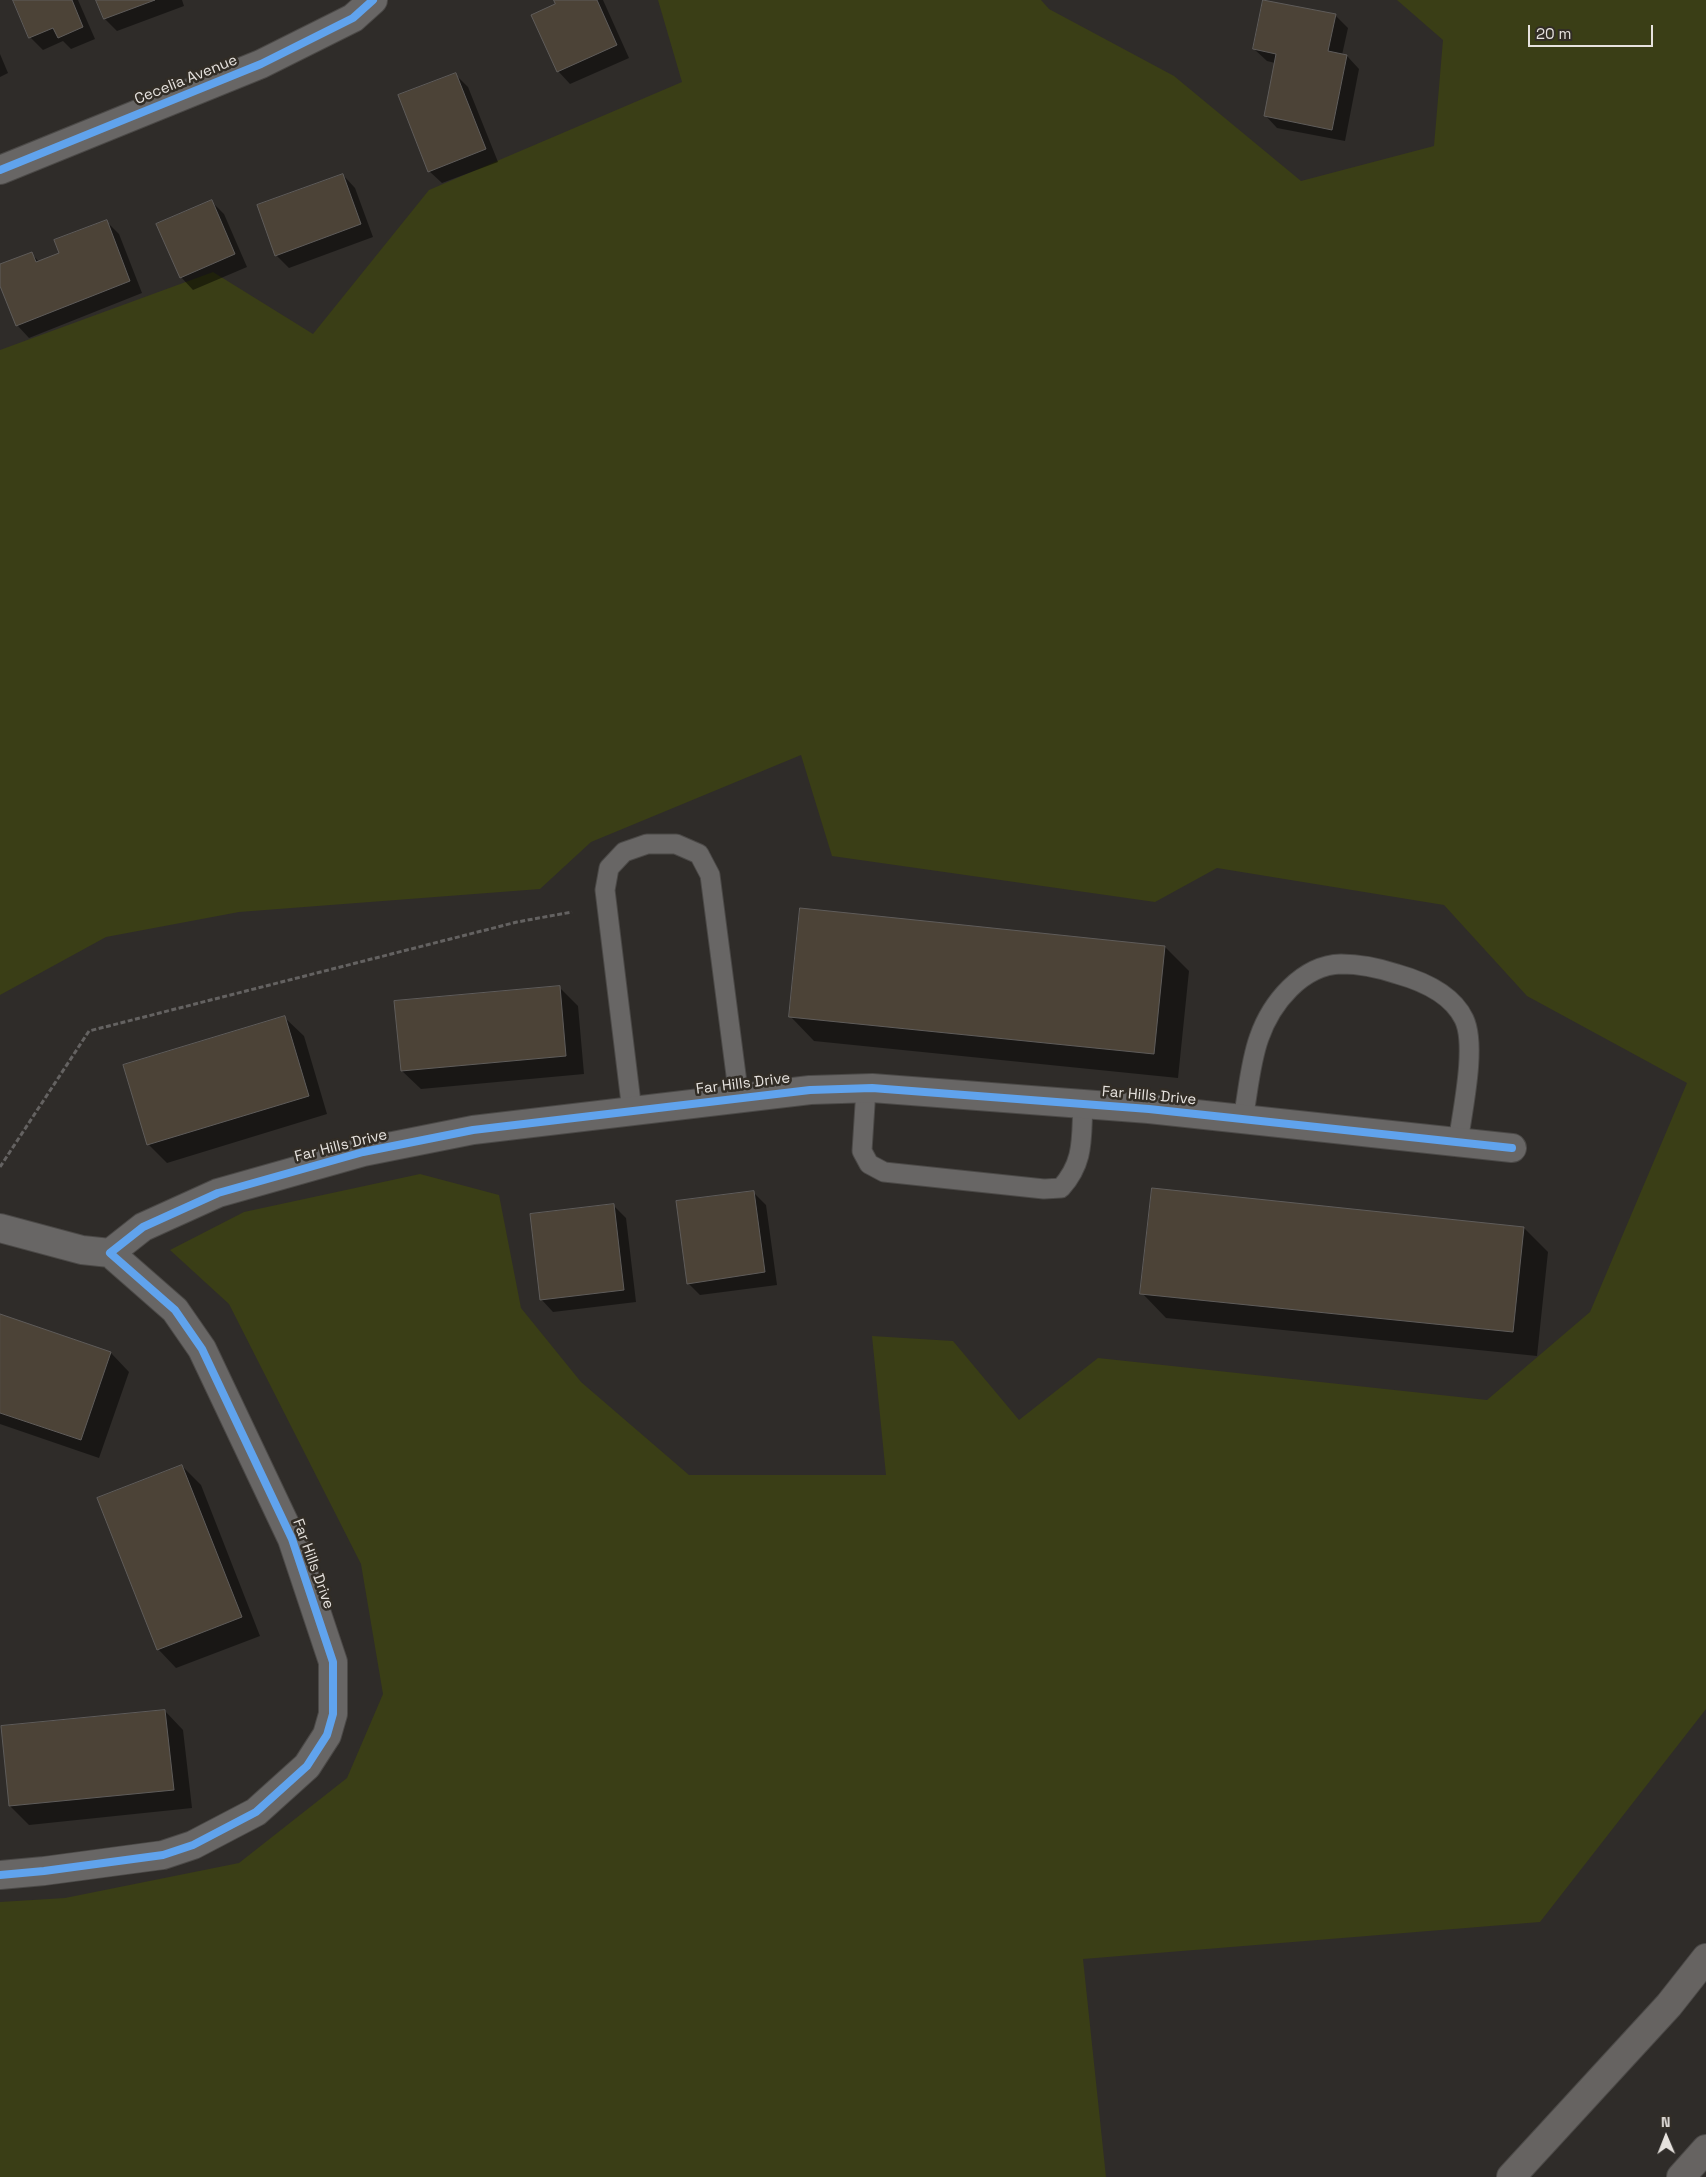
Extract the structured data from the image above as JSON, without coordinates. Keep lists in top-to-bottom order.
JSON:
{
  "streets": {
    "street": ["Cecelia Avenue", "Far Hills Drive"]
  },
  "scale_bar": "20 m",
  "north": "top"
}
